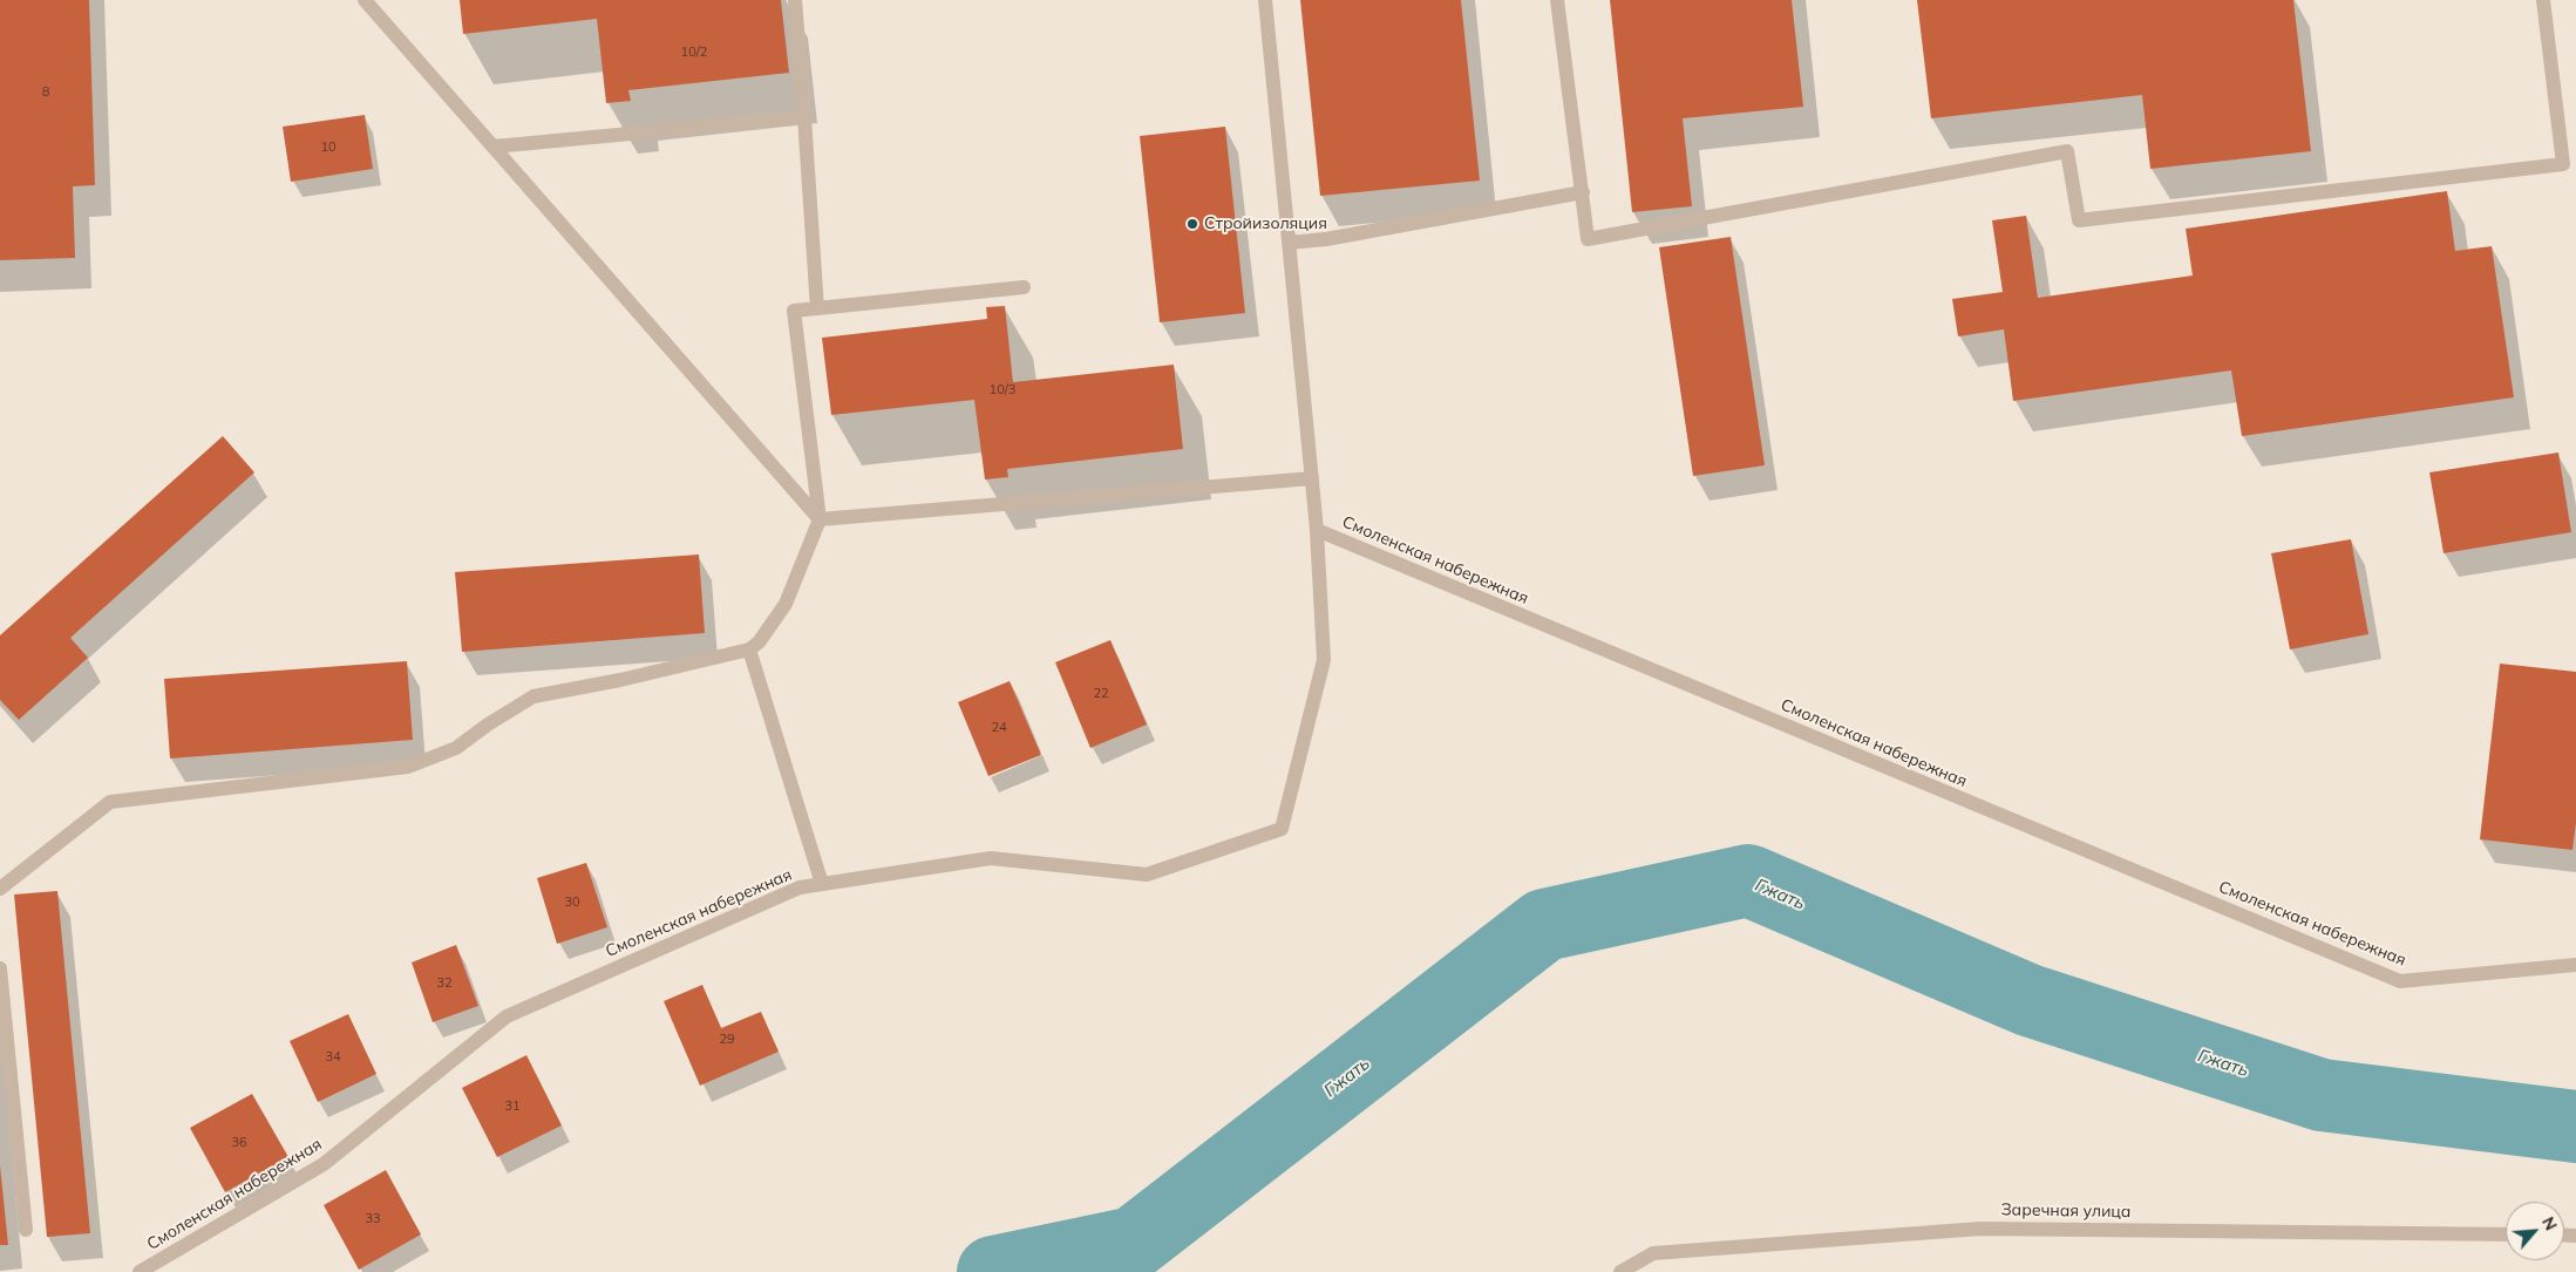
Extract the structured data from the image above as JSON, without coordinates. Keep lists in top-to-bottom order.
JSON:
{
  "streets": {
    "street": ["Смоленская набережная", "Заречная улица"]
  },
  "water": ["Гжать"],
  "places": ["Стройизоляция"],
  "house_numbers": [
    "10/2",
    "8",
    "10",
    "10/3",
    "22",
    "24",
    "30",
    "32",
    "29",
    "34",
    "31",
    "36",
    "33"
  ],
  "north": "top right"
}
